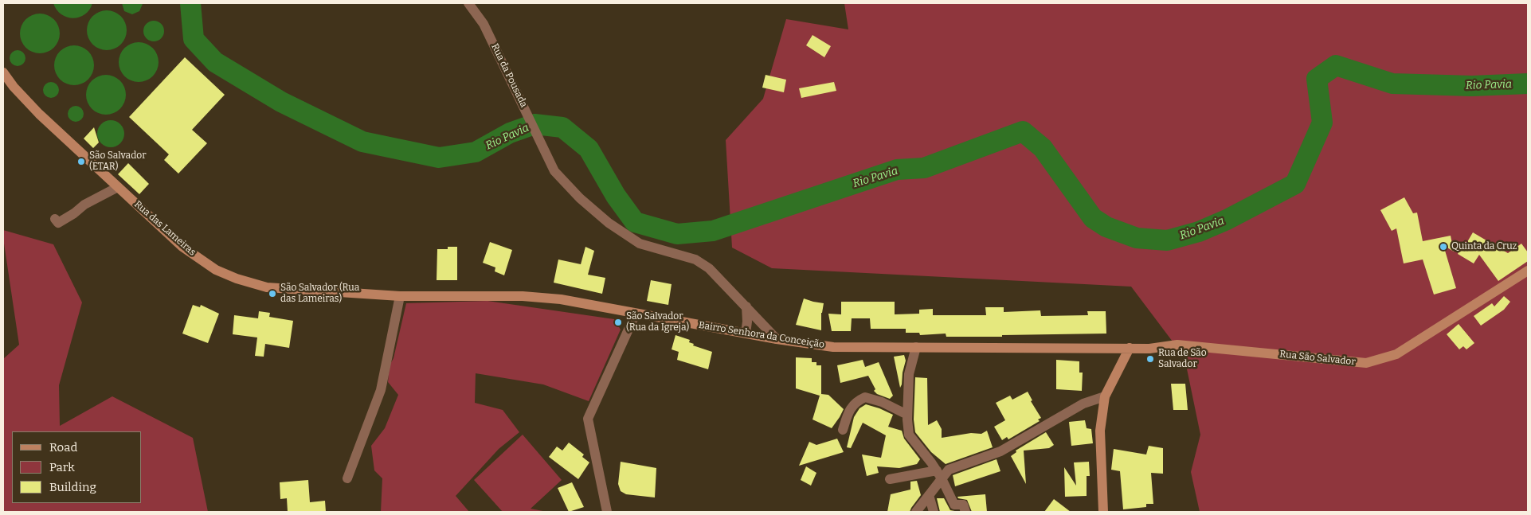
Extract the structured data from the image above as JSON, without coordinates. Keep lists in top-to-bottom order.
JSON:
{
  "streets": {
    "street": [
      "Rua da Pousada",
      "Rua das Lameiras",
      "Bairro Senhora da Conceição",
      "Rua São Salvador"
    ]
  },
  "crossings": [
    ["Rua da Pousada", "Bairro Senhora da Conceição"],
    ["Rua das Lameiras", "Bairro Senhora da Conceição"],
    ["Bairro Senhora da Conceição", "Rua São Salvador"]
  ],
  "water": ["Rio Pavia"],
  "places": [
    "São Salvador (ETAR)",
    "Quinta da Cruz",
    "São Salvador (Rua das Lameiras)",
    "São Salvador (Rua da Igreja)",
    "Rua de São Salvador"
  ],
  "legend": ["Road", "Park", "Building"]
}
